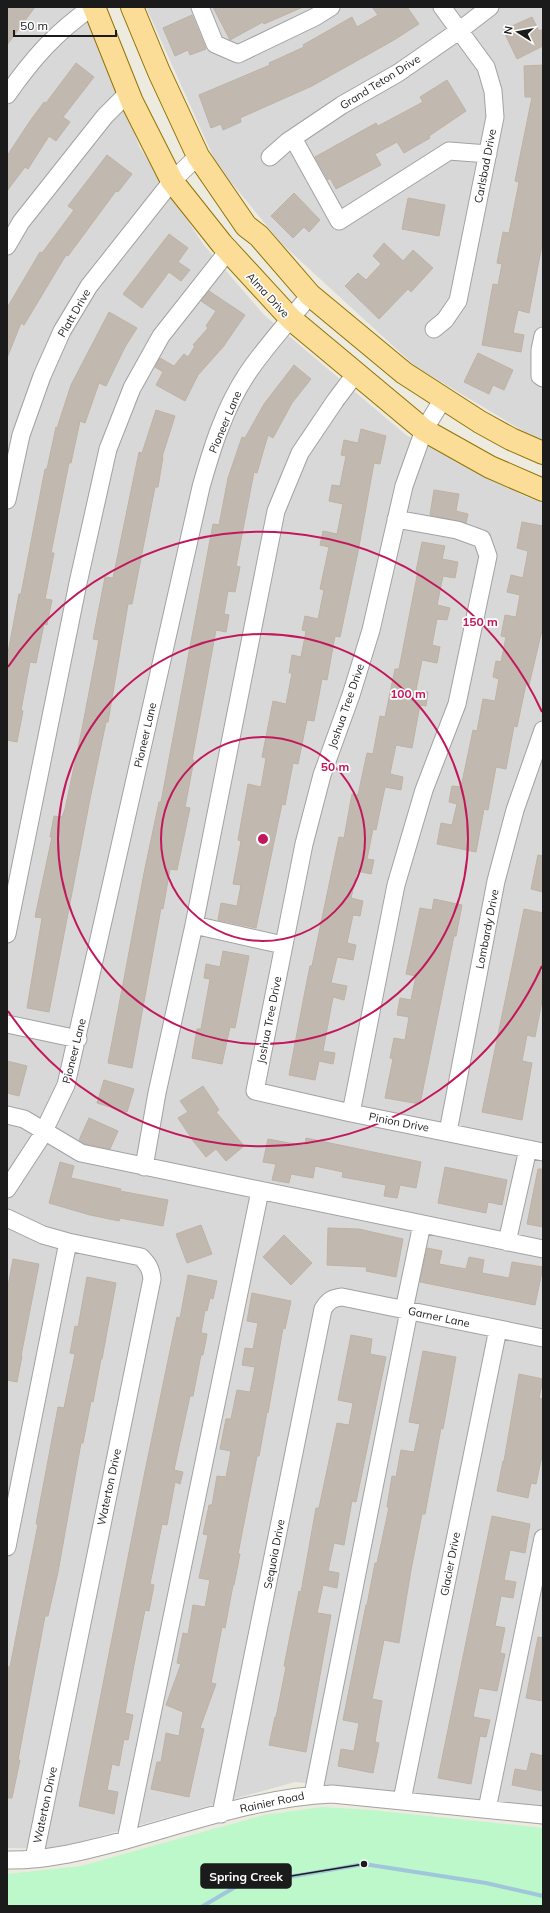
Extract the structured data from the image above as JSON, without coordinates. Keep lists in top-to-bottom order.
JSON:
{
  "streets": {
    "main road": ["Alma Drive"],
    "street": [
      "Grand Teton Drive",
      "Carlsbad Drive",
      "Platt Drive",
      "Pioneer Lane",
      "Joshua Tree Drive",
      "Lombardy Drive",
      "Pinion Drive",
      "Garner Lane",
      "Waterton Drive",
      "Sequoia Drive",
      "Glacier Drive",
      "Rainier Road"
    ]
  },
  "crossings": [
    ["Grand Teton Drive", "Carlsbad Drive"],
    ["Alma Drive", "Platt Drive"],
    ["Alma Drive", "Pioneer Lane"],
    ["Alma Drive", "Joshua Tree Drive"],
    ["Joshua Tree Drive", "Pinion Drive"],
    ["Lombardy Drive", "Pinion Drive"],
    ["Garner Lane", "Sequoia Drive"],
    ["Garner Lane", "Glacier Drive"],
    ["Waterton Drive", "Rainier Road"],
    ["Sequoia Drive", "Rainier Road"],
    ["Glacier Drive", "Rainier Road"]
  ],
  "places": ["Spring Creek"],
  "scale_bar": "50 m",
  "north": "left",
  "rings": ["150 m", "100 m", "50 m"]
}
